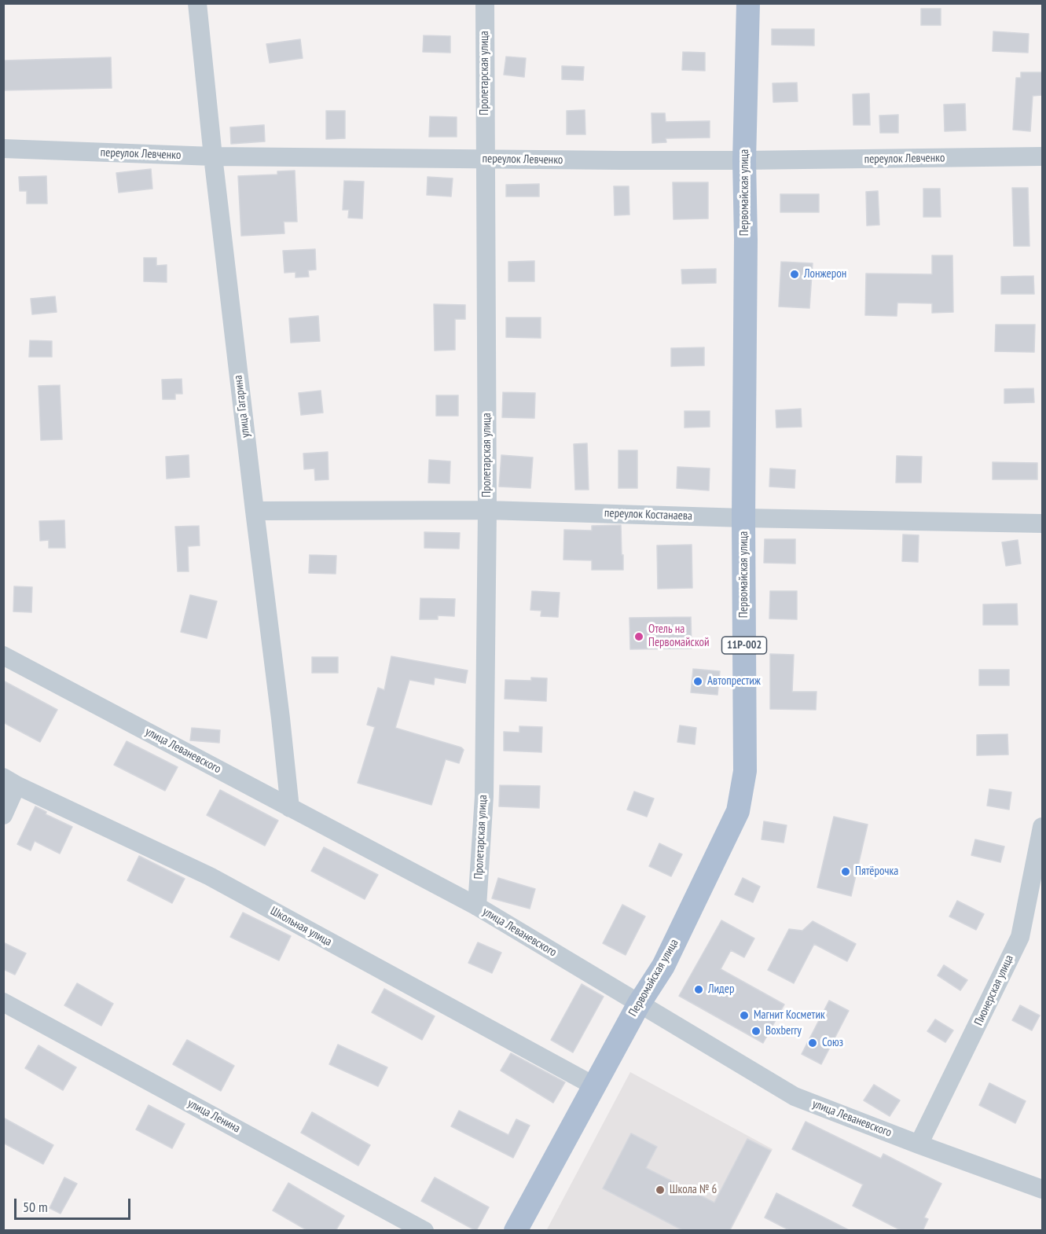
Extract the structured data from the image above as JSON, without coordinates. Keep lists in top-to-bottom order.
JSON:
{
  "streets": {
    "main road": ["Первомайская улица", "11Р-002"],
    "street": [
      "Пролетарская улица",
      "переулок Левченко",
      "улица Гагарина",
      "переулок Костанаева",
      "улица Леваневского",
      "Школьная улица",
      "Пионерская улица",
      "улица Ленина"
    ]
  },
  "crossings": [
    ["Пролетарская улица", "переулок Левченко"],
    ["Пролетарская улица", "переулок Костанаева"],
    ["Пролетарская улица", "улица Леваневского"],
    ["переулок Левченко", "Первомайская улица"],
    ["переулок Левченко", "улица Гагарина"],
    ["Первомайская улица", "переулок Костанаева"],
    ["Первомайская улица", "улица Леваневского"],
    ["Первомайская улица", "Школьная улица"],
    ["улица Гагарина", "переулок Костанаева"],
    ["улица Гагарина", "улица Леваневского"],
    ["улица Леваневского", "Пионерская улица"]
  ],
  "places": [
    "Лонжерон",
    "Отель на Первомайской",
    "Автопрестиж",
    "Пятёрочка",
    "Лидер",
    "Магнит Косметик",
    "Boxberry",
    "Союз",
    "Школа № 6"
  ],
  "scale_bar": "50 m"
}
